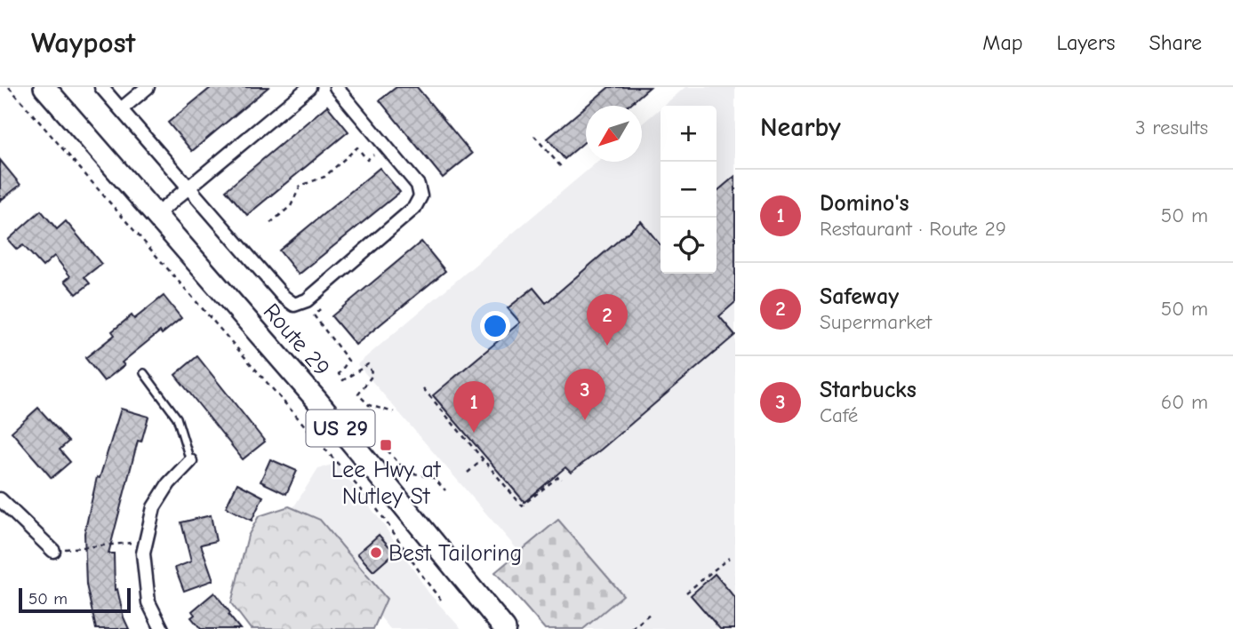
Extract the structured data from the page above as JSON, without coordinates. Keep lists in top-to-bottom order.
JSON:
{
  "streets": {
    "main road": ["Route 29", "US 29"]
  },
  "places": {
    "transit": ["Lee Hwy at Nutley St"],
    "other": ["Best Tailoring"]
  },
  "scale_bar": "50 m",
  "north": "bottom left",
  "page": {
    "header": "Waypost",
    "nav": ["Map", "Layers", "Share"],
    "heading": ["Nearby", "3 results"],
    "map_buttons": ["+", "−"],
    "list": [
      {
        "mark": "1",
        "name": "Domino's",
        "note": "Restaurant · Route 29",
        "value": "50 m"
      },
      {
        "mark": "2",
        "name": "Safeway",
        "note": "Supermarket",
        "value": "50 m"
      },
      {
        "mark": "3",
        "name": "Starbucks",
        "note": "Café",
        "value": "60 m"
      }
    ],
    "pins": ["2", "3", "1"],
    "scale": "50 m"
  }
}
